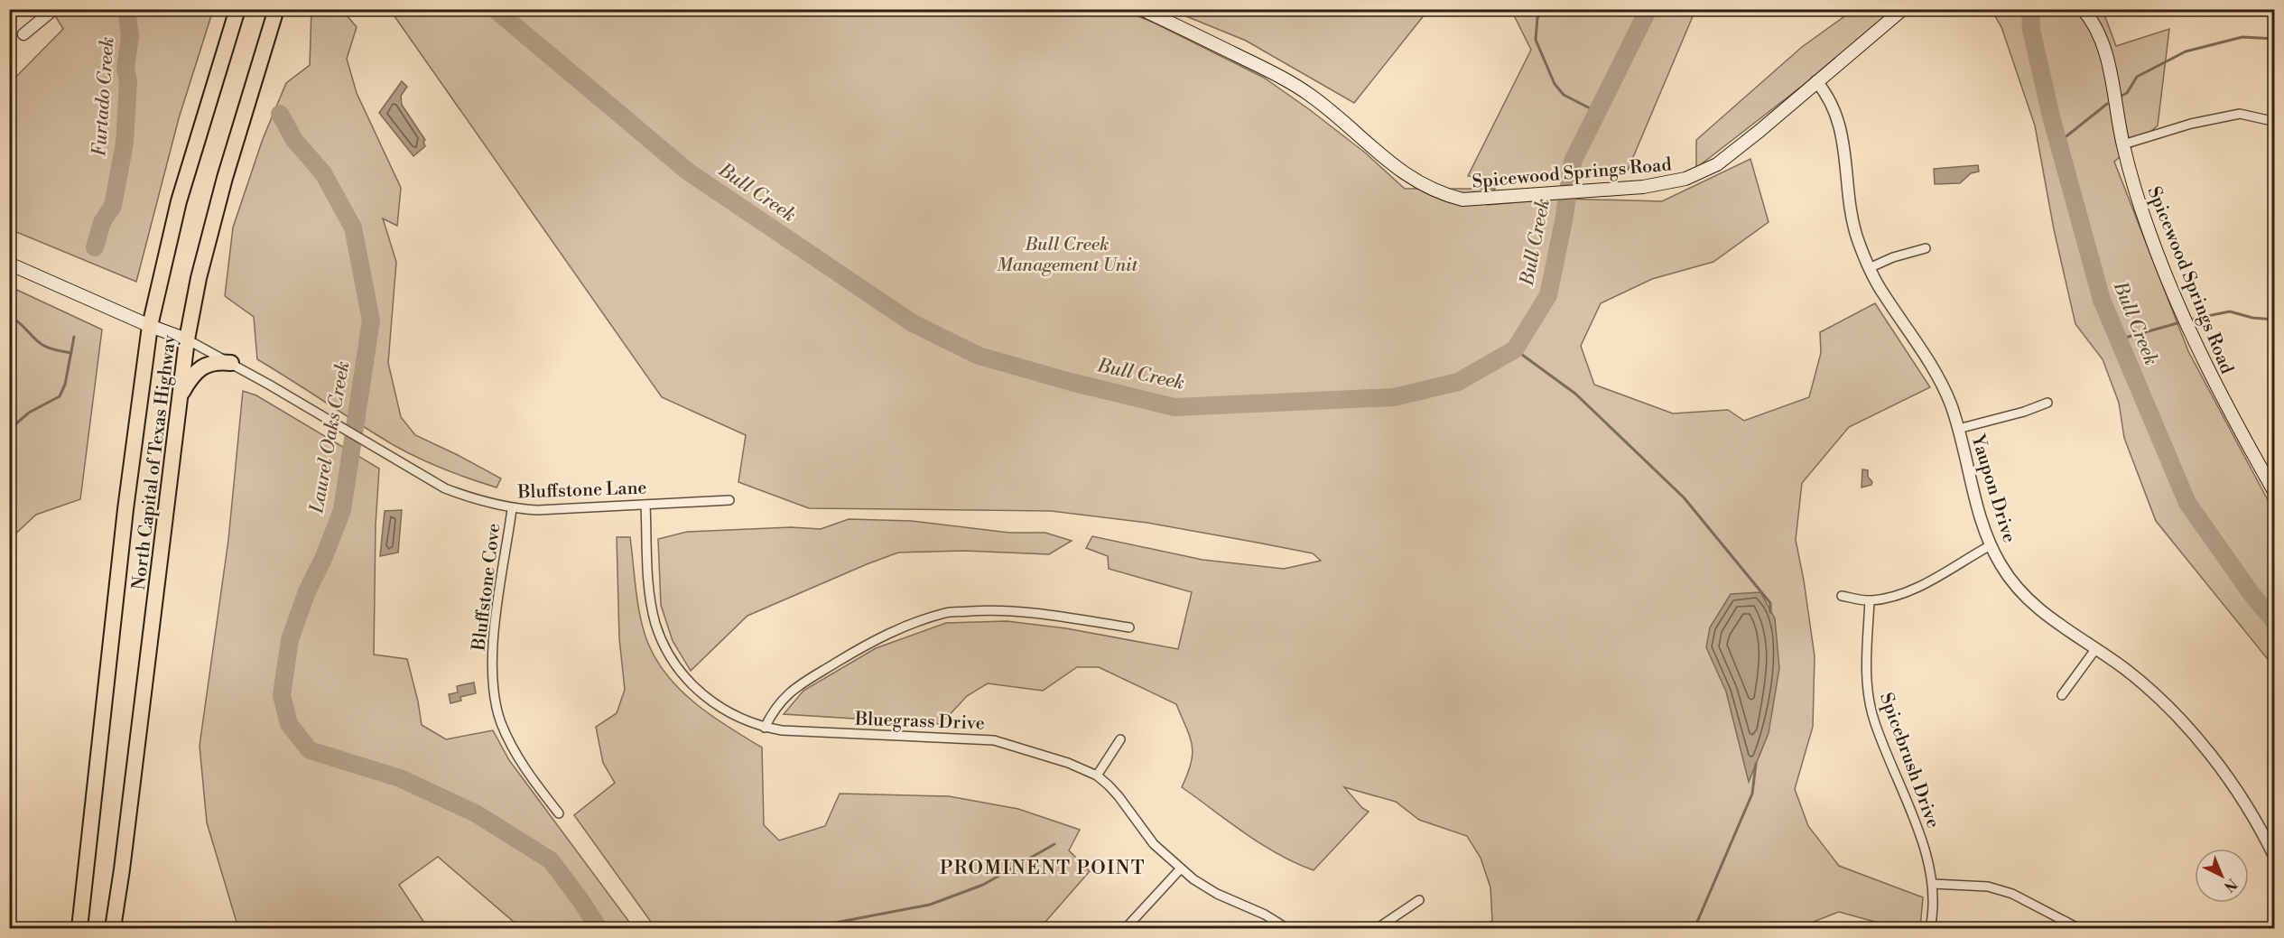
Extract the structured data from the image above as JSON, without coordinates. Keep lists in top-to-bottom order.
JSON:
{
  "streets": {
    "highway": ["North Capital of Texas Highway"],
    "main road": ["Spicewood Springs Road"],
    "street": [
      "Yaupon Drive",
      "Bluffstone Lane",
      "Bluffstone Cove",
      "Bluegrass Drive",
      "Spicebrush Drive"
    ]
  },
  "crossings": [
    ["Spicewood Springs Road", "Yaupon Drive"],
    ["North Capital of Texas Highway", "Bluffstone Lane"],
    ["Bluffstone Lane", "Bluffstone Cove"],
    ["Bluffstone Lane", "Bluegrass Drive"]
  ],
  "districts": ["PROMINENT POINT"],
  "water": ["Furtado Creek", "Bull Creek", "Laurel Oaks Creek"],
  "parks": ["Bull Creek Management Unit"],
  "north": "bottom right"
}
